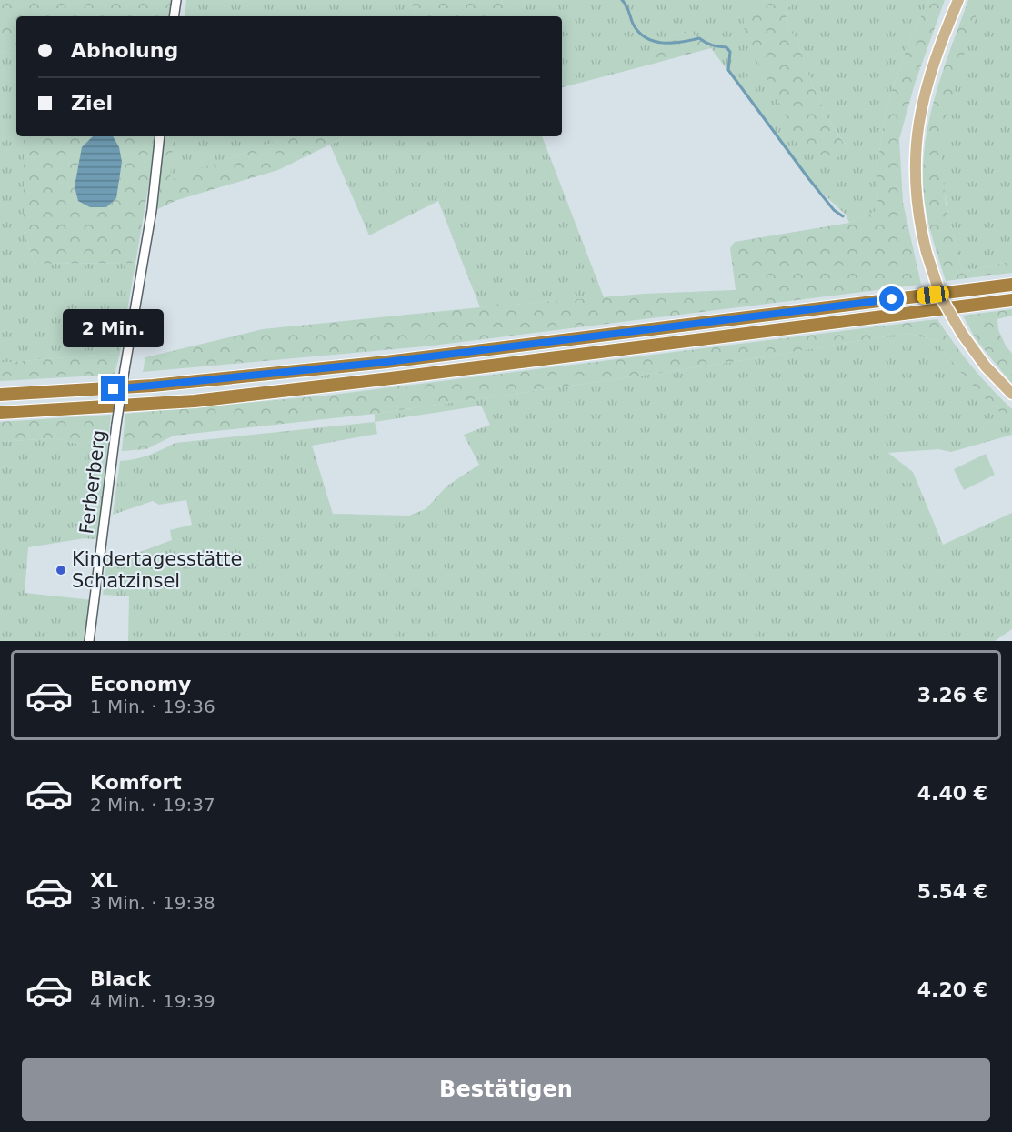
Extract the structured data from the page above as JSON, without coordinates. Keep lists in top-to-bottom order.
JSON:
{
  "streets": {
    "street": ["Ferberberg"]
  },
  "places": ["Kindertagesstätte Schatzinsel"],
  "page": {
    "banner": ["Abholung", "Ziel"],
    "bubble": "2 Min.",
    "list": [
      {
        "name": "Economy",
        "note": "1 Min. · 19:36",
        "value": "3.26 €"
      },
      {
        "name": "Komfort",
        "note": "2 Min. · 19:37",
        "value": "4.40 €"
      },
      {
        "name": "XL",
        "note": "3 Min. · 19:38",
        "value": "5.54 €"
      },
      {
        "name": "Black",
        "note": "4 Min. · 19:39",
        "value": "4.20 €"
      }
    ],
    "buttons": "Bestätigen"
  }
}
